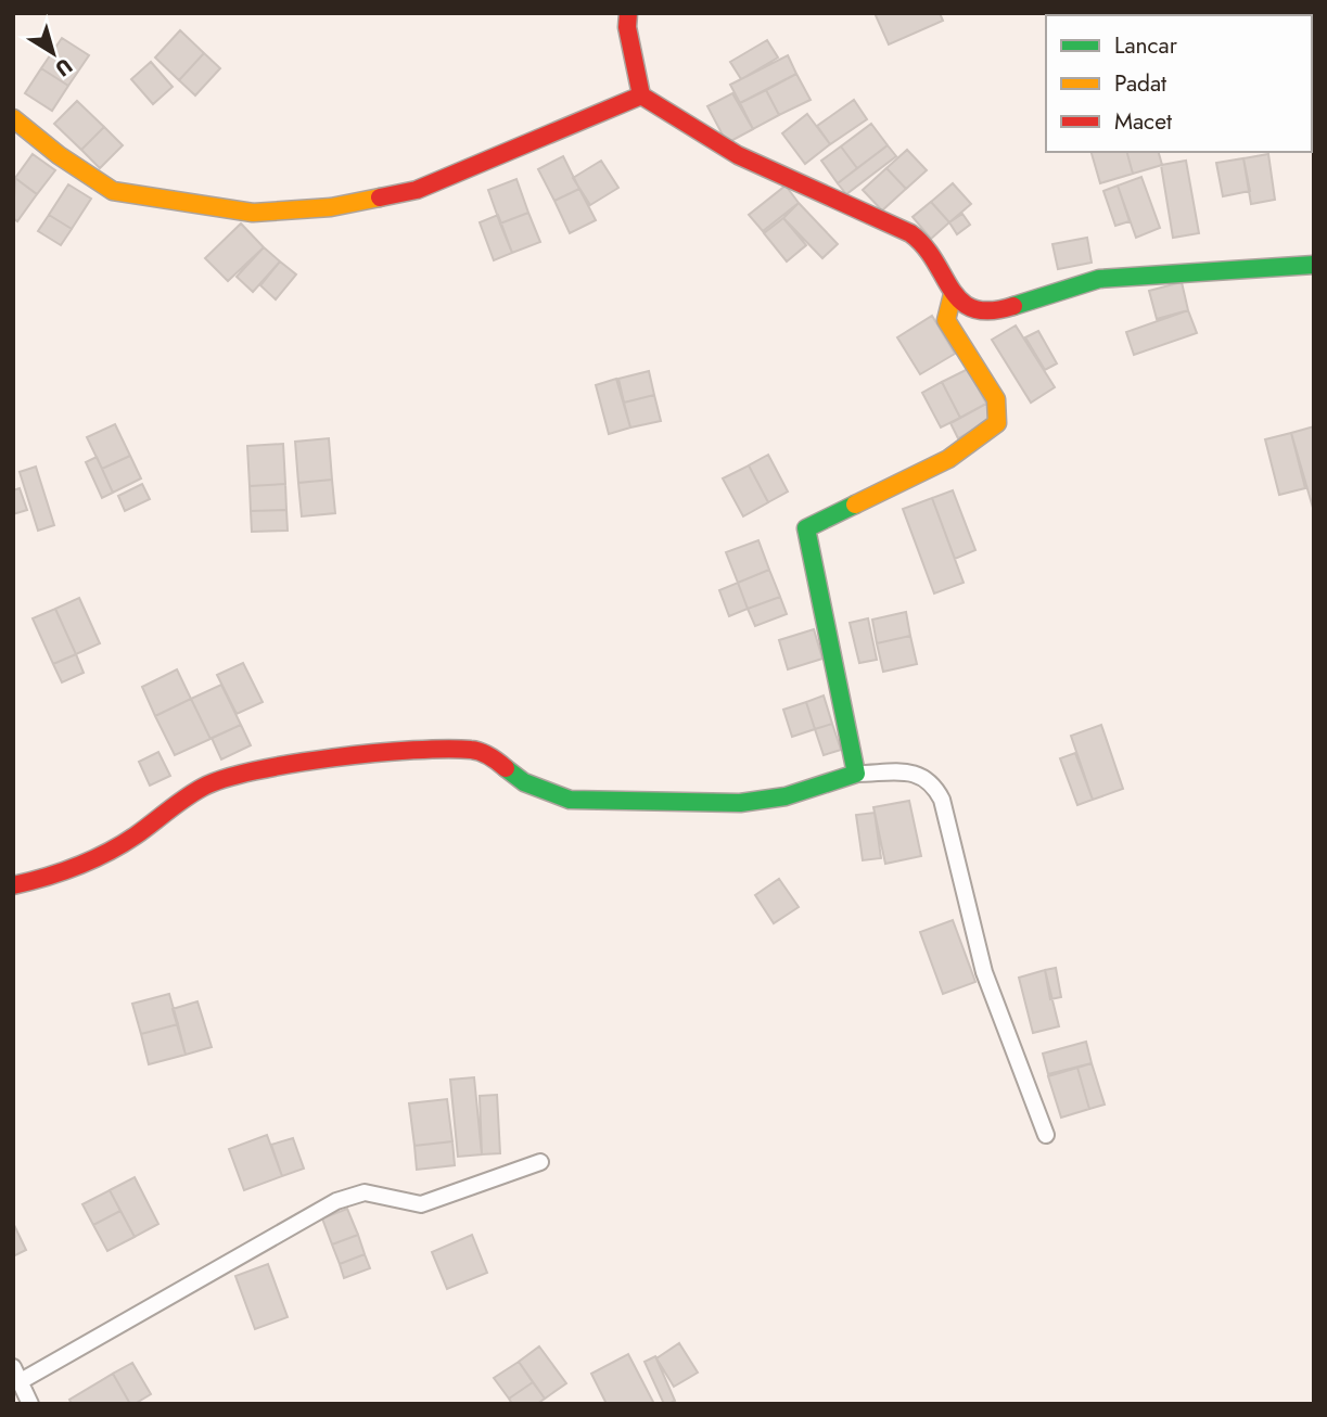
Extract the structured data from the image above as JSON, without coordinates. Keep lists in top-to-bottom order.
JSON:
{
  "legend": ["Lancar", "Padat", "Macet"],
  "north": "bottom right"
}
